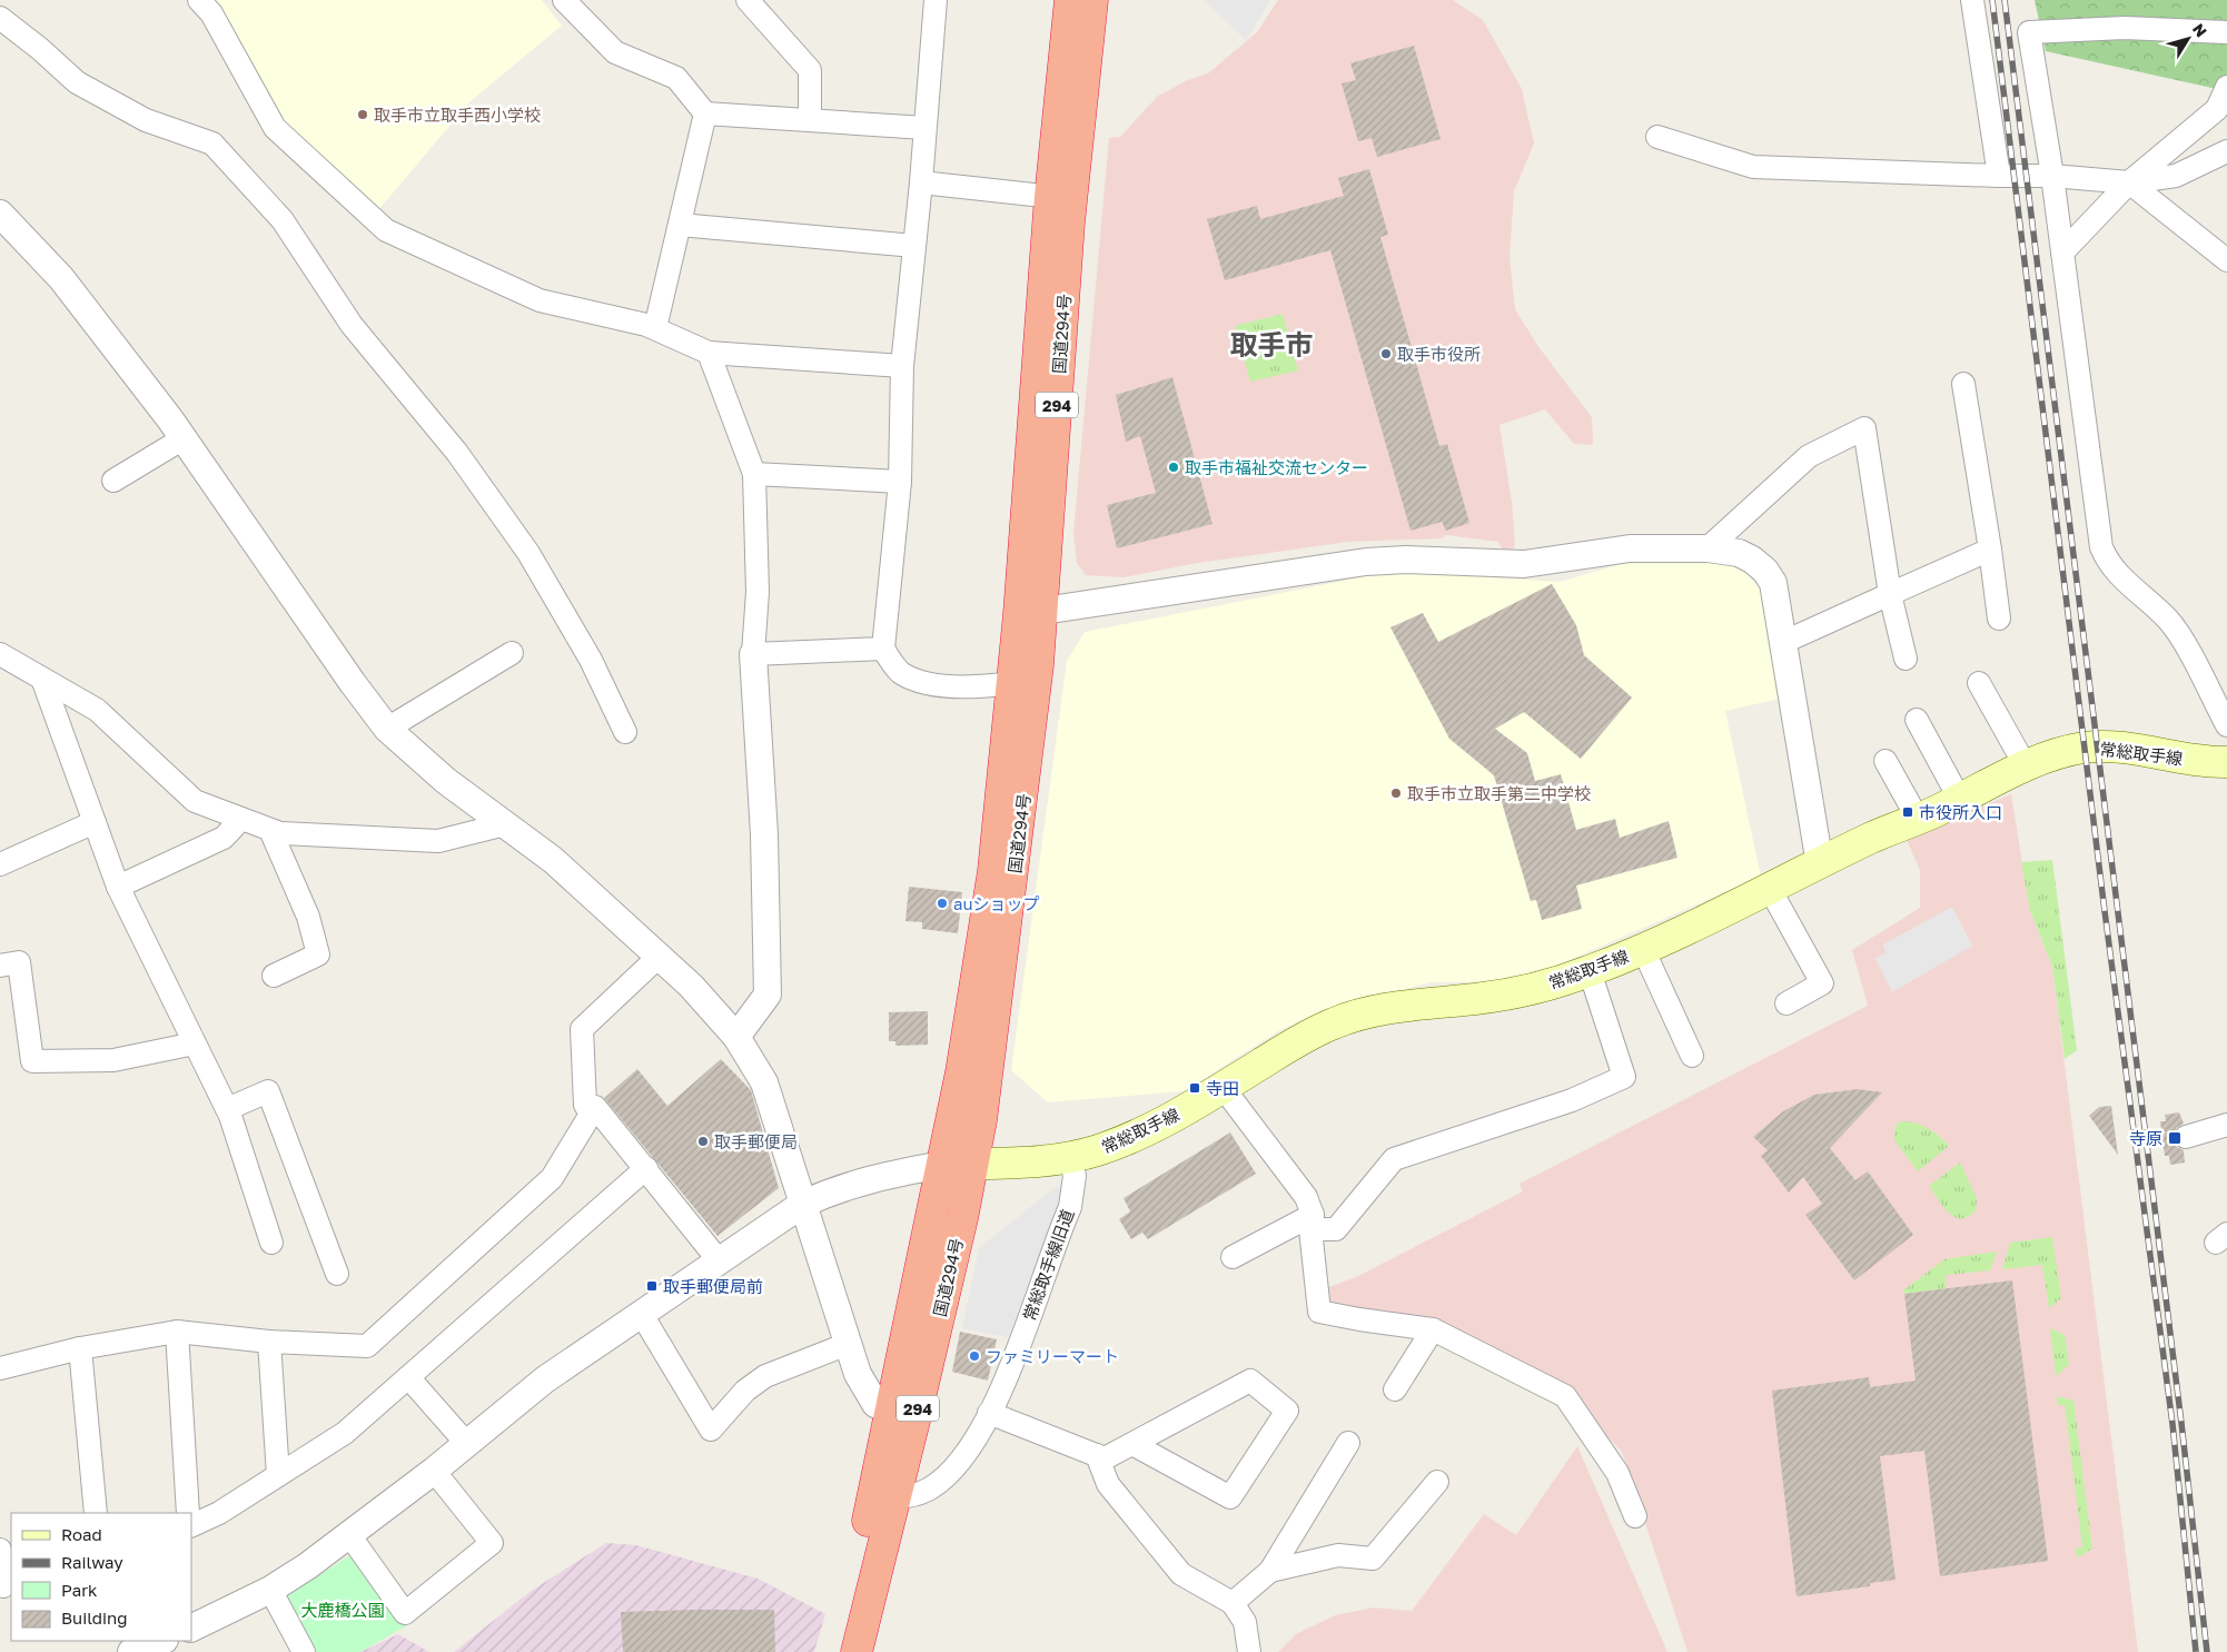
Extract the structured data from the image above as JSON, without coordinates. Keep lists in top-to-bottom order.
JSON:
{
  "streets": {
    "highway": ["国道294号", "294"],
    "main road": ["常総取手線"],
    "street": ["常総取手線旧道"]
  },
  "crossings": [
    ["国道294号", "常総取手線"],
    ["国道294号", "常総取手線旧道"],
    ["常総取手線", "常総取手線旧道"]
  ],
  "districts": ["取手市"],
  "parks": ["大鹿橋公園"],
  "places": {
    "other": [
      "取手市立取手西小学校",
      "取手市役所",
      "取手市福祉交流センター",
      "取手市立取手第二中学校",
      "auショップ",
      "取手郵便局",
      "ファミリーマート"
    ],
    "transit": [
      "市役所入口",
      "寺田",
      "寺原",
      "取手郵便局前"
    ]
  },
  "legend": [
    "Road",
    "Railway",
    "Park",
    "Building"
  ],
  "north": "top right"
}
